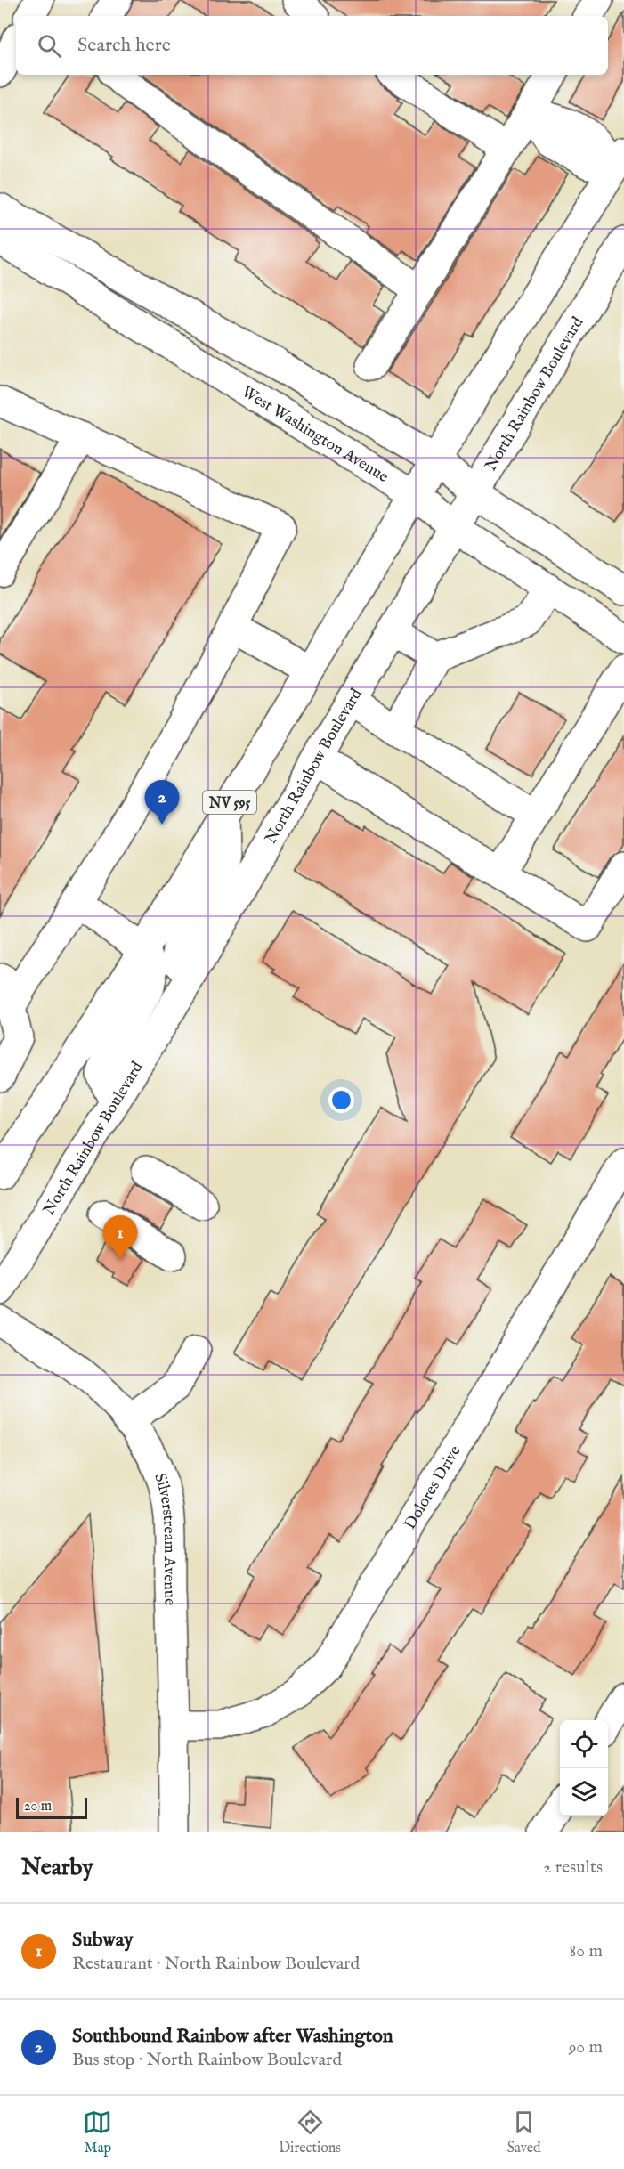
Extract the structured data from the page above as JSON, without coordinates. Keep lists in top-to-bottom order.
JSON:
{
  "streets": {
    "main road": [
      "North Rainbow Boulevard",
      "West Washington Avenue",
      "NV 595",
      "Dolores Drive",
      "Silverstream Avenue"
    ]
  },
  "crossings": [
    ["North Rainbow Boulevard", "West Washington Avenue"],
    ["West Washington Avenue", "NV 595"],
    ["Dolores Drive", "Silverstream Avenue"]
  ],
  "scale_bar": "20 m",
  "page": {
    "search": "Search here",
    "pins": ["2", "1"],
    "scale": "20 m",
    "heading": ["Nearby", "2 results"],
    "list": [
      {
        "mark": "1",
        "name": "Subway",
        "note": "Restaurant · North Rainbow Boulevard",
        "value": "80 m"
      },
      {
        "mark": "2",
        "name": "Southbound Rainbow after Washington",
        "note": "Bus stop · North Rainbow Boulevard",
        "value": "90 m"
      }
    ],
    "nav": ["Map", "Directions", "Saved"]
  }
}
